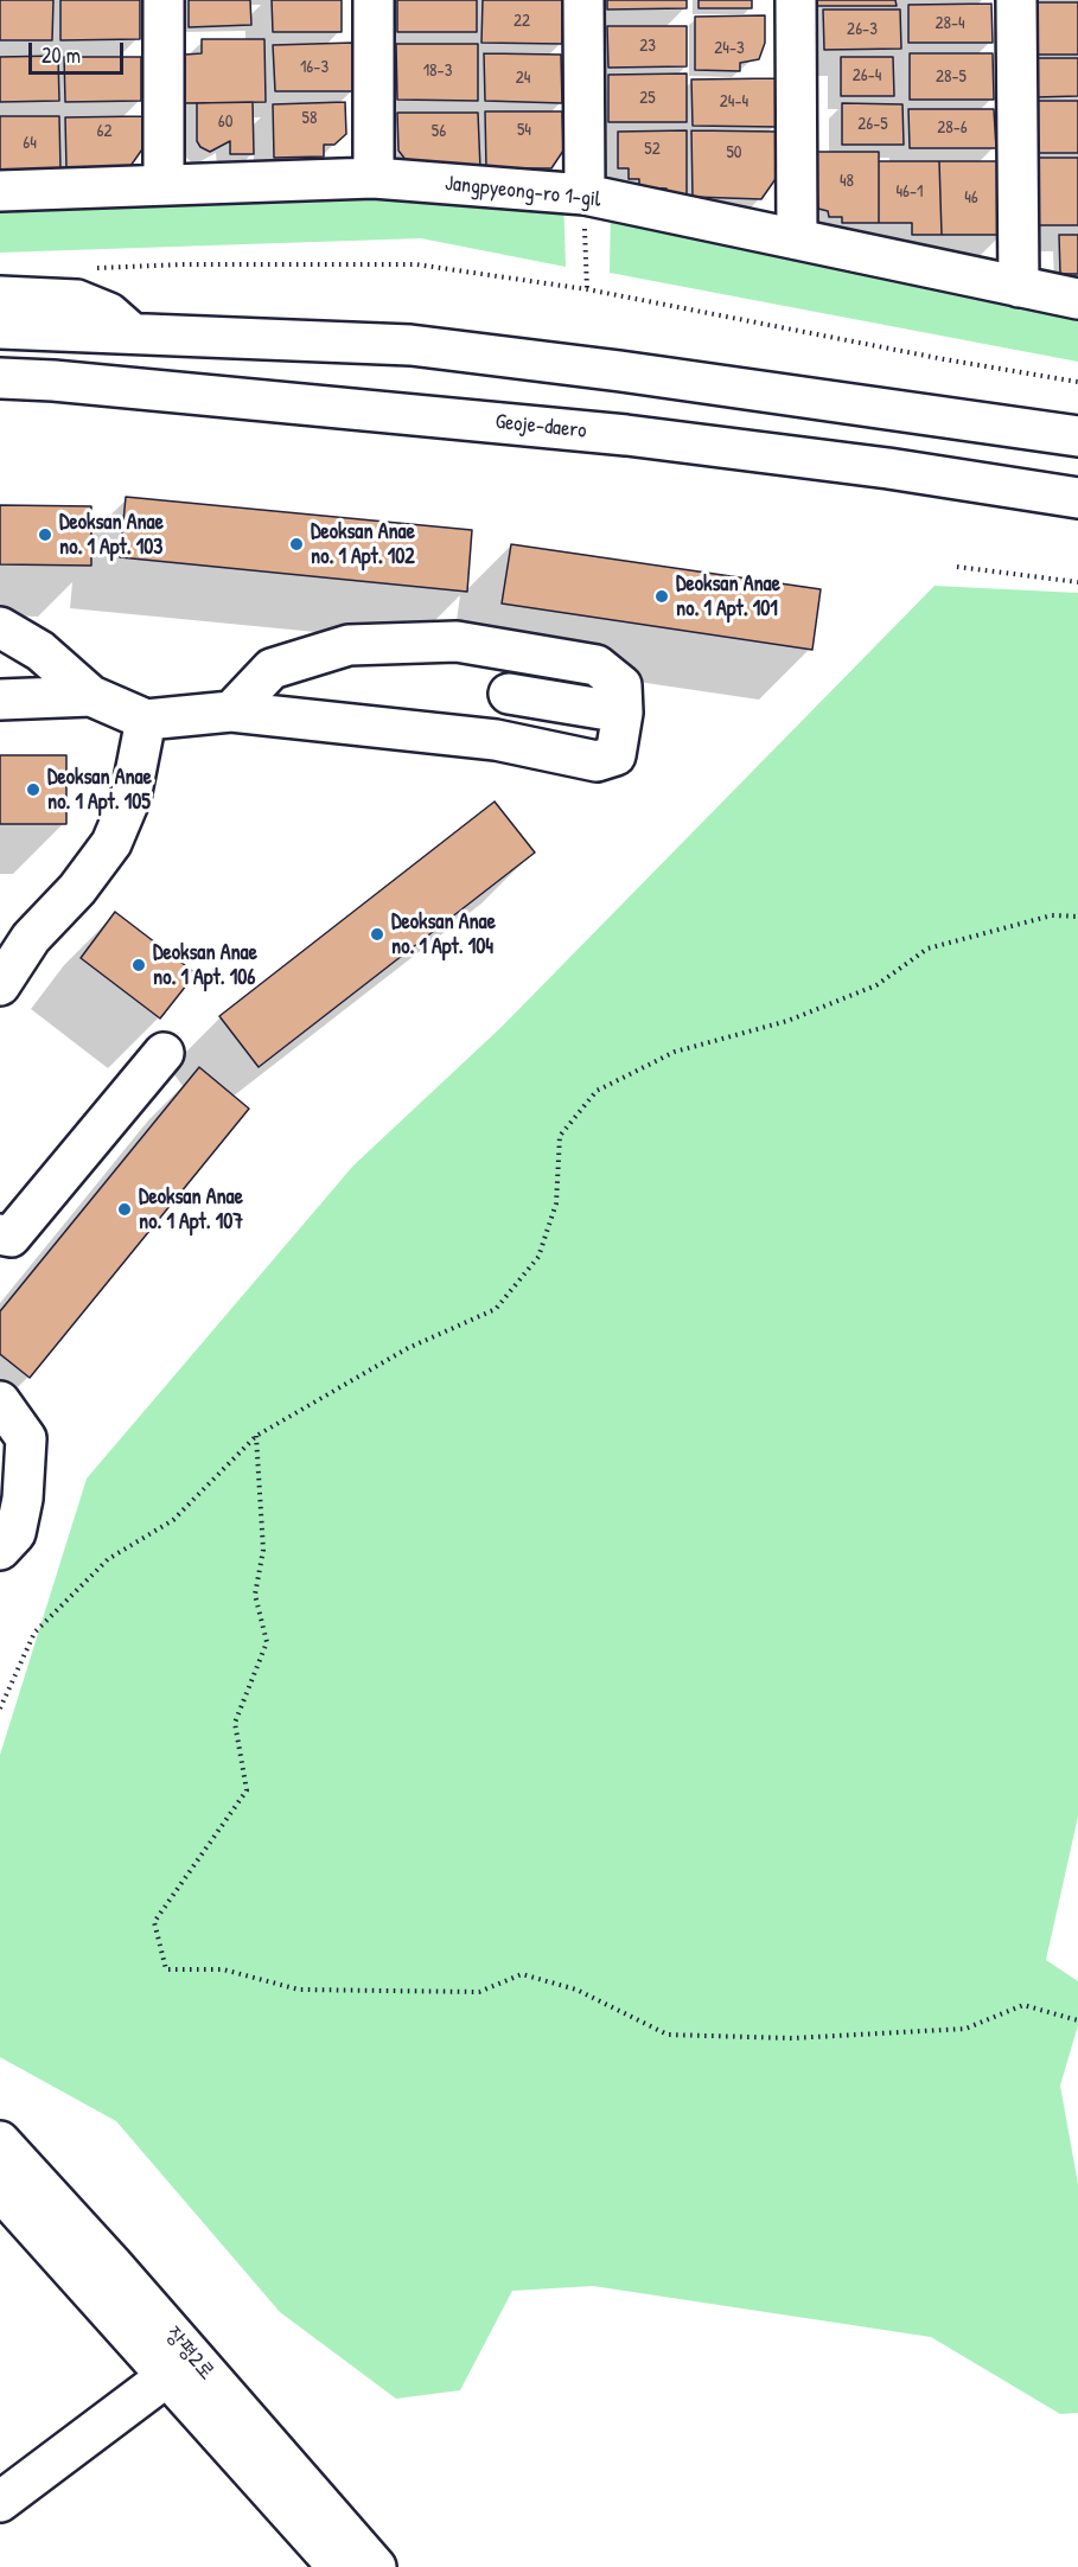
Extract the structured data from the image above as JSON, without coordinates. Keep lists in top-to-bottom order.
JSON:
{
  "streets": {
    "street": ["Jangpyeong-ro 1-gil", "Geoje-daero", "장평2로"]
  },
  "places": [
    "Deoksan Anae no. 1 Apt. 103",
    "Deoksan Anae no. 1 Apt. 102",
    "Deoksan Anae no. 1 Apt. 101",
    "Deoksan Anae no. 1 Apt. 105",
    "Deoksan Anae no. 1 Apt. 104",
    "Deoksan Anae no. 1 Apt. 106",
    "Deoksan Anae no. 1 Apt. 107"
  ],
  "house_numbers": [
    "22",
    "28-4",
    "26-3",
    "23",
    "24-3",
    "16-3",
    "18-3",
    "26-4",
    "28-5",
    "24",
    "25",
    "24-4",
    "58",
    "60",
    "26-5",
    "28-6",
    "54",
    "62",
    "56",
    "64",
    "52",
    "50",
    "48",
    "46-1",
    "46"
  ],
  "scale_bar": "20 m"
}
